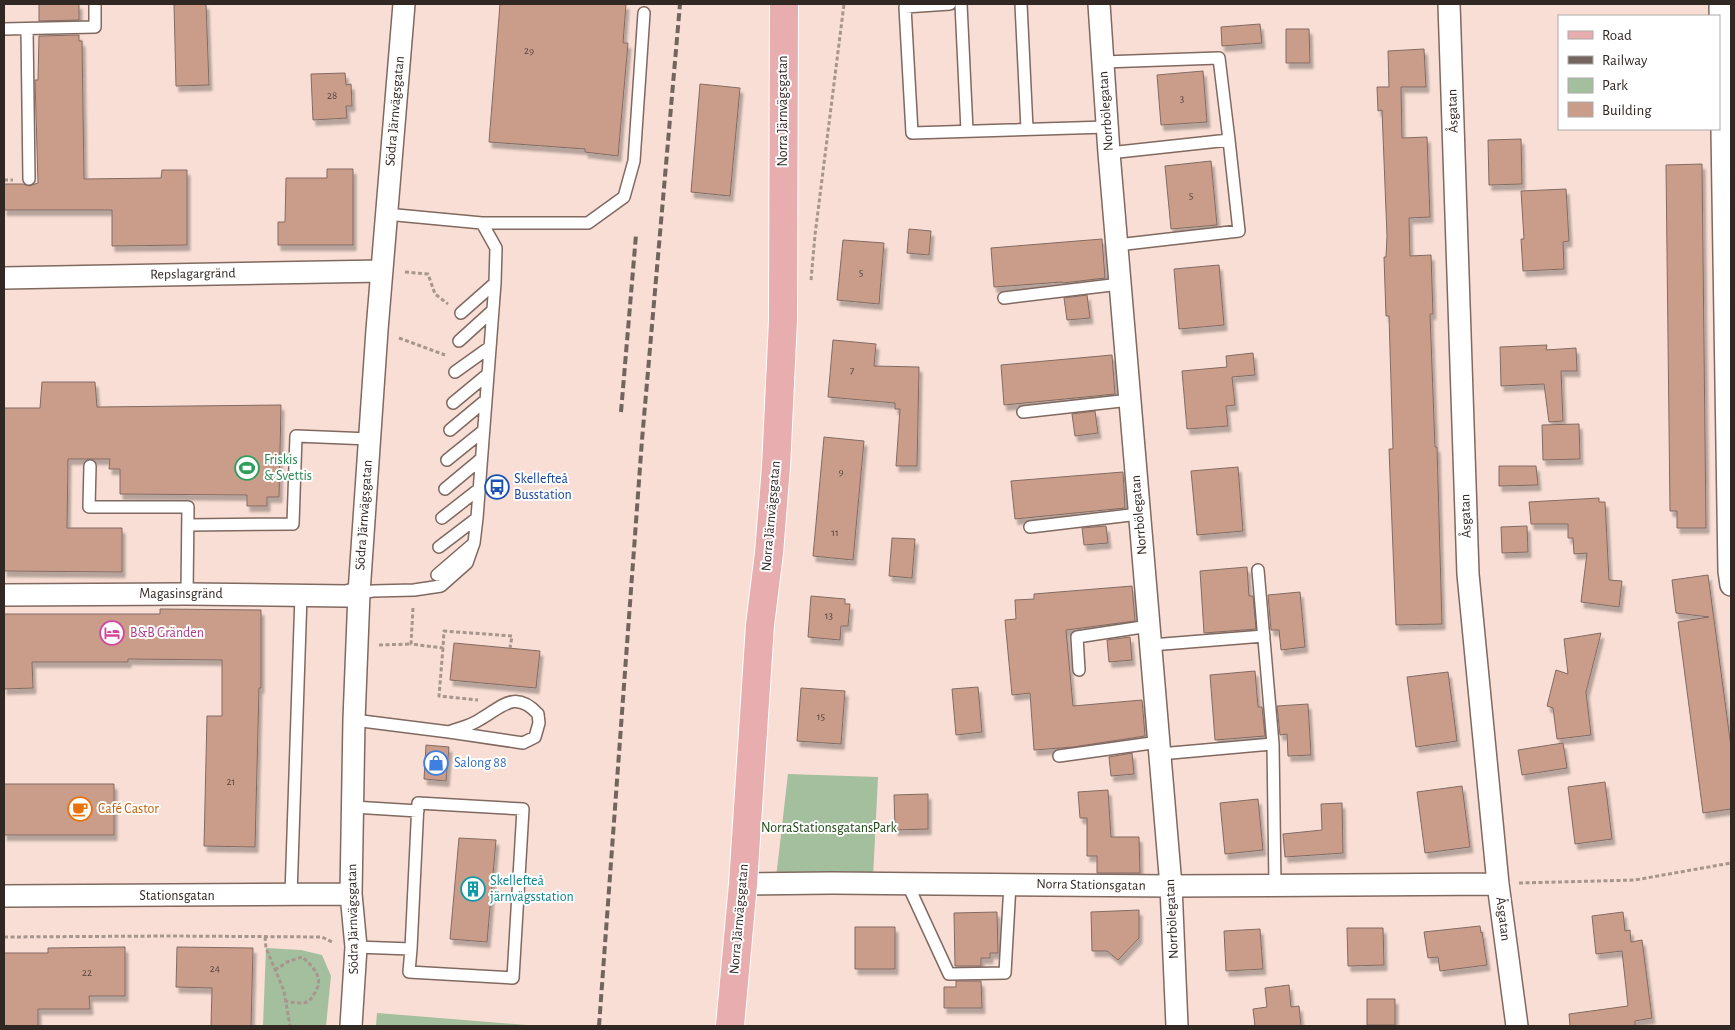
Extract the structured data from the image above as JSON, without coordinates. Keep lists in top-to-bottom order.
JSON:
{
  "streets": {
    "main road": ["Norra Järnvägsgatan"],
    "street": [
      "Södra Järnvägsgatan",
      "Norrbölegatan",
      "Åsgatan",
      "Repslagargränd",
      "Magasinsgränd",
      "Norra Stationsgatan",
      "Stationsgatan"
    ]
  },
  "crossings": [
    ["Södra Järnvägsgatan", "Repslagargränd"],
    ["Södra Järnvägsgatan", "Magasinsgränd"],
    ["Södra Järnvägsgatan", "Stationsgatan"],
    ["Norra Järnvägsgatan", "Norra Stationsgatan"],
    ["Norrbölegatan", "Norra Stationsgatan"],
    ["Åsgatan", "Norra Stationsgatan"]
  ],
  "parks": ["NorraStationsgatansPark"],
  "places": {
    "sports": ["Friskis & Svettis"],
    "bus stop": ["Skellefteå Busstation"],
    "hotel": ["B&B Gränden"],
    "shop": ["Salong 88"],
    "cafe": ["Café Castor"],
    "building": ["Skellefteå järnvägsstation"]
  },
  "house_numbers": [
    "29",
    "28",
    "3",
    "5",
    "5",
    "7",
    "9",
    "11",
    "13",
    "15",
    "21",
    "24",
    "22"
  ],
  "legend": [
    "Road",
    "Railway",
    "Park",
    "Building"
  ]
}
